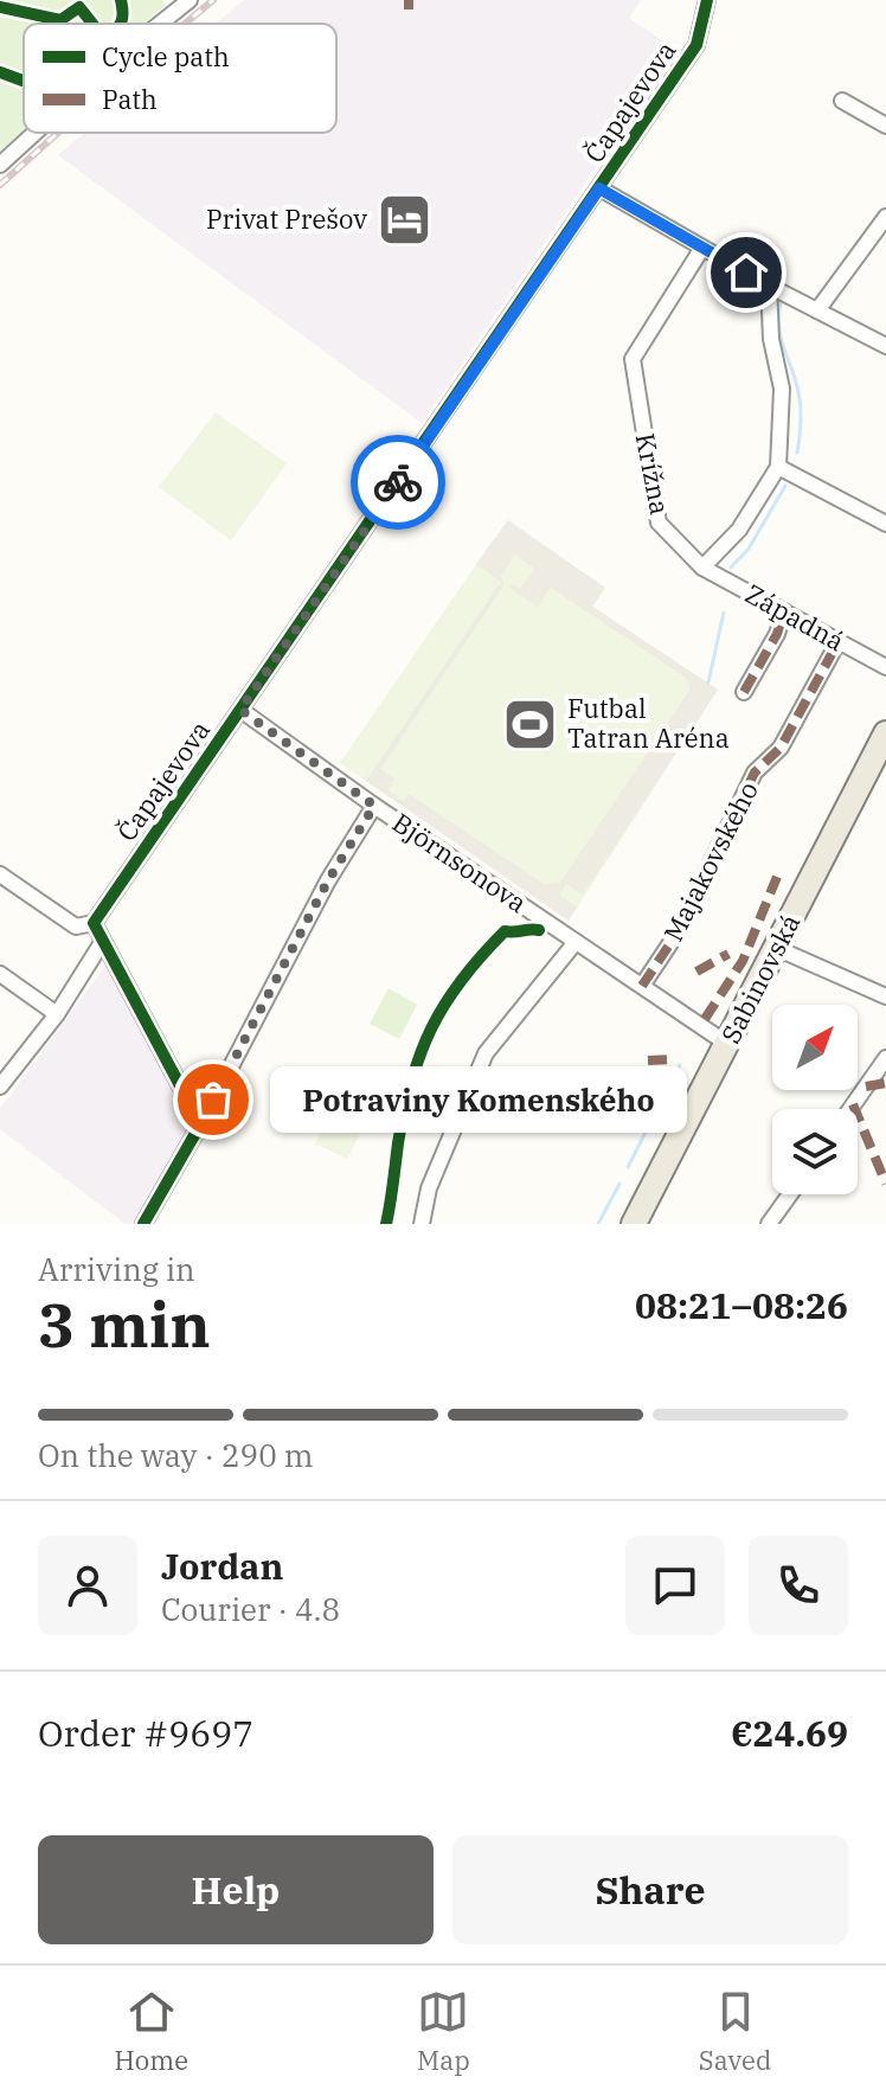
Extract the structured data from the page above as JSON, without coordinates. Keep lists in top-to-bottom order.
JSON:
{
  "streets": {
    "main road": ["Sabinovská"],
    "street": [
      "Čapajevova",
      "Krížna",
      "Západná",
      "Majakovského",
      "Björnsonova"
    ]
  },
  "crossings": [
    ["Čapajevova", "Björnsonova"],
    ["Krížna", "Západná"],
    ["Západná", "Majakovského"],
    ["Majakovského", "Björnsonova"],
    ["Björnsonova", "Sabinovská"]
  ],
  "places": {
    "hotel": ["Privat Prešov"],
    "sports": ["Futbal Tatran Aréna"],
    "other": ["Potraviny Komenského"]
  },
  "legend": ["Cycle path", "Path"],
  "north": "top right",
  "page": {
    "bubble": "Potraviny Komenského",
    "heading": ["3 min", "Arriving in", "08:21–08:26"],
    "panel": [
      "Jordan",
      "Courier · 4.8",
      "Order #9697",
      "€24.69"
    ],
    "bar": "On the way · 290 m",
    "buttons": ["Help", "Share"],
    "tabs": ["Home", "Map", "Saved"]
  }
}
